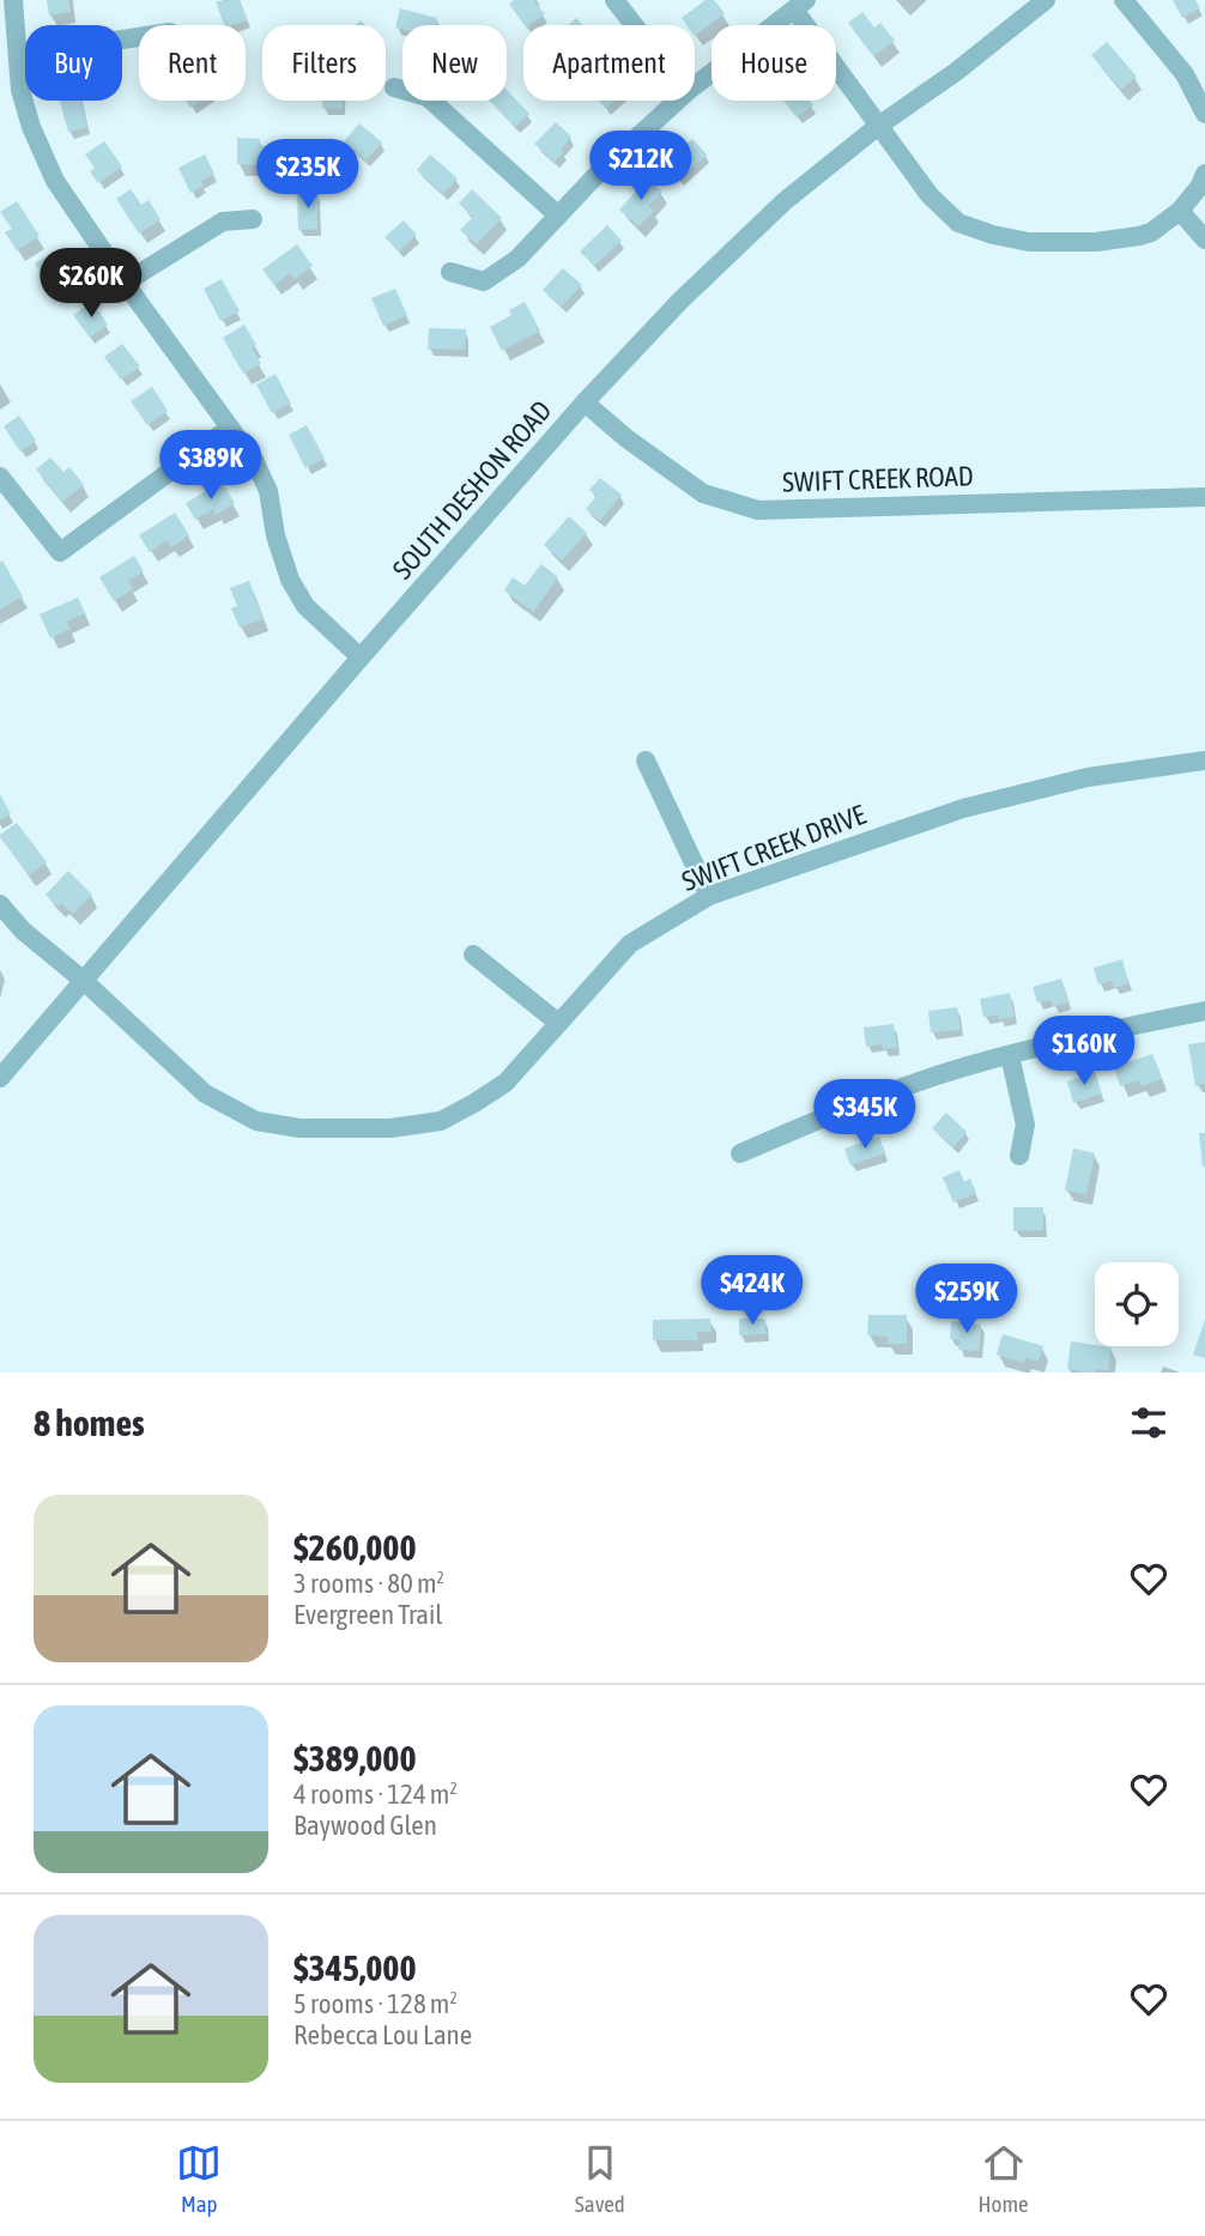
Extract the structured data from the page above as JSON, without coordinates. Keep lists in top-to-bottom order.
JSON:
{
  "streets": {
    "street": ["SWIFT CREEK ROAD", "SOUTH DESHON ROAD", "SWIFT CREEK DRIVE"]
  },
  "crossings": [
    ["SWIFT CREEK ROAD", "SOUTH DESHON ROAD"],
    ["SOUTH DESHON ROAD", "SWIFT CREEK DRIVE"]
  ],
  "page": {
    "chip": [
      "Buy",
      "Rent",
      "Filters",
      "New",
      "Apartment",
      "House"
    ],
    "price": [
      "$212K",
      "$235K",
      "$260K",
      "$389K",
      "$160K",
      "$345K",
      "$424K",
      "$259K"
    ],
    "heading": "8 homes",
    "list": [
      {
        "name": "$260,000",
        "note": "3 rooms · 80 m² · Evergreen Trail"
      },
      {
        "name": "$389,000",
        "note": "4 rooms · 124 m² · Baywood Glen"
      },
      {
        "name": "$345,000",
        "note": "5 rooms · 128 m² · Rebecca Lou Lane"
      }
    ],
    "tabs": ["Map", "Saved", "Home"]
  }
}
